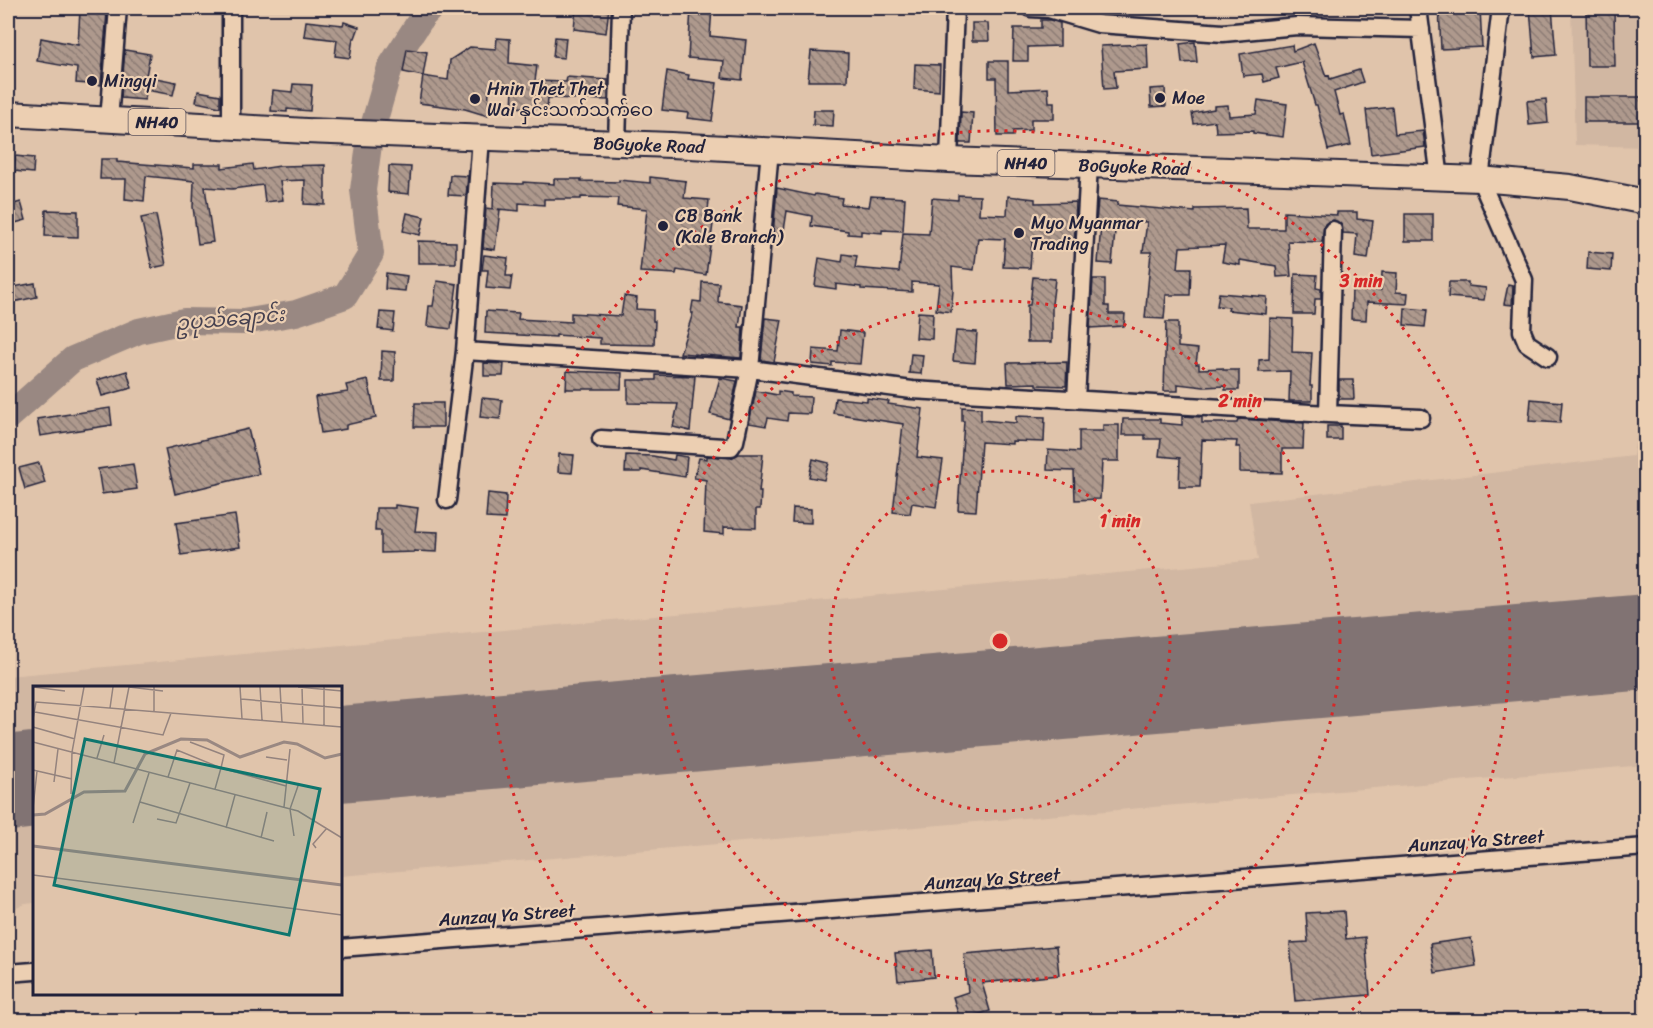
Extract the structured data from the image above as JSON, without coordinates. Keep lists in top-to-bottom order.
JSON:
{
  "streets": {
    "highway": ["NH40", "BoGyoke Road"],
    "street": ["Aunzay Ya Street"]
  },
  "crossings": [
    ["NH40", "BoGyoke Road"]
  ],
  "water": ["ဥပုသ်ချောင်း"],
  "places": [
    "Mingyi",
    "Moe",
    "Hnin Thet Thet Wai နှင်းသက်သက်ဝေ",
    "CB Bank (Kale Branch)",
    "Myo Myanmar Trading"
  ],
  "rings": ["3 min", "2 min", "1 min"]
}
